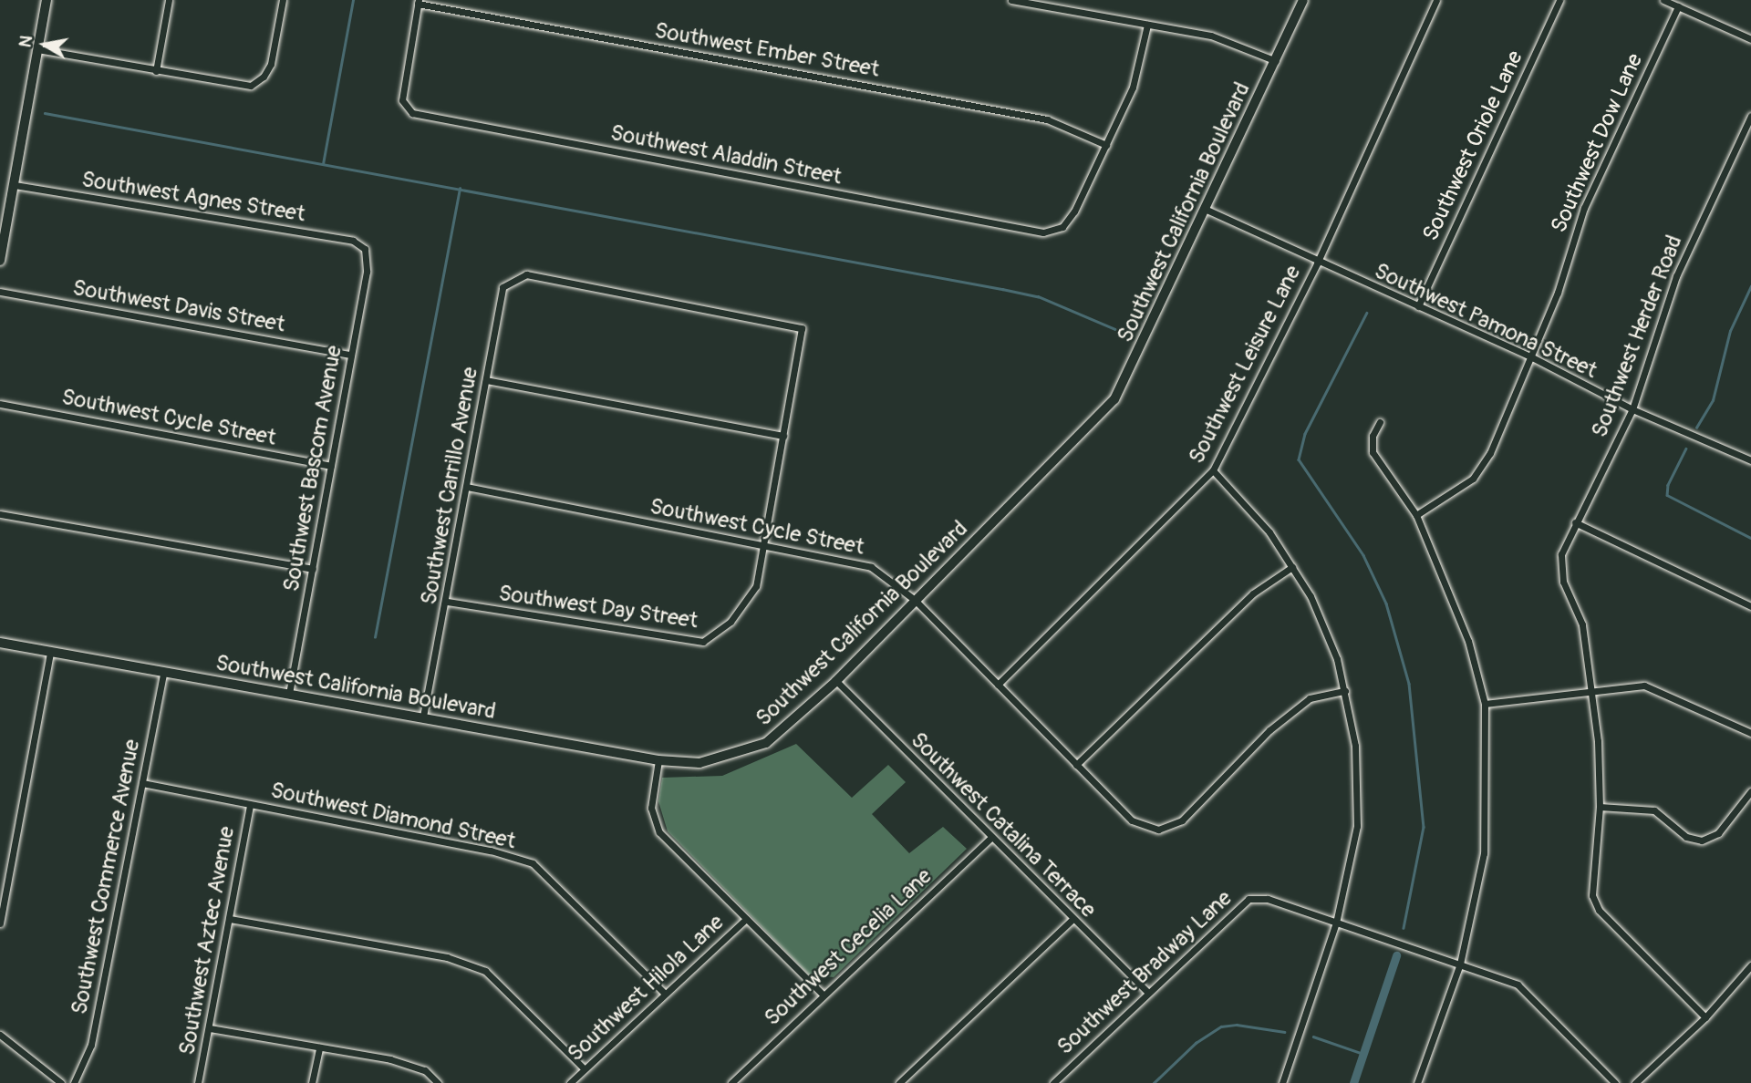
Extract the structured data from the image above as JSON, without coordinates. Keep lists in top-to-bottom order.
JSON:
{
  "streets": {
    "street": [
      "Southwest Ember Street",
      "Southwest Dow Lane",
      "Southwest Oriole Lane",
      "Southwest Aladdin Street",
      "Southwest Agnes Street",
      "Southwest California Boulevard",
      "Southwest Davis Street",
      "Southwest Pamona Street",
      "Southwest Herder Road",
      "Southwest Leisure Lane",
      "Southwest Cycle Street",
      "Southwest Bascom Avenue",
      "Southwest Carrillo Avenue",
      "Southwest Day Street",
      "Southwest Diamond Street",
      "Southwest Catalina Terrace",
      "Southwest Commerce Avenue",
      "Southwest Aztec Avenue",
      "Southwest Cecelia Lane",
      "Southwest Bradway Lane",
      "Southwest Hilola Lane"
    ]
  },
  "crossings": [
    ["Southwest Ember Street", "Southwest Aladdin Street"],
    ["Southwest Dow Lane", "Southwest Pamona Street"],
    ["Southwest Oriole Lane", "Southwest Pamona Street"],
    ["Southwest Agnes Street", "Southwest Bascom Avenue"],
    ["Southwest California Boulevard", "Southwest Pamona Street"],
    ["Southwest California Boulevard", "Southwest Cycle Street"],
    ["Southwest California Boulevard", "Southwest Bascom Avenue"],
    ["Southwest California Boulevard", "Southwest Carrillo Avenue"],
    ["Southwest California Boulevard", "Southwest Catalina Terrace"],
    ["Southwest California Boulevard", "Southwest Commerce Avenue"],
    ["Southwest Davis Street", "Southwest Bascom Avenue"],
    ["Southwest Pamona Street", "Southwest Herder Road"],
    ["Southwest Pamona Street", "Southwest Leisure Lane"],
    ["Southwest Leisure Lane", "Southwest Cycle Street"],
    ["Southwest Cycle Street", "Southwest Bascom Avenue"],
    ["Southwest Cycle Street", "Southwest Carrillo Avenue"],
    ["Southwest Cycle Street", "Southwest Day Street"],
    ["Southwest Carrillo Avenue", "Southwest Day Street"],
    ["Southwest Diamond Street", "Southwest Commerce Avenue"],
    ["Southwest Diamond Street", "Southwest Aztec Avenue"],
    ["Southwest Diamond Street", "Southwest Hilola Lane"],
    ["Southwest Catalina Terrace", "Southwest Cecelia Lane"],
    ["Southwest Catalina Terrace", "Southwest Bradway Lane"]
  ],
  "north": "left"
}
